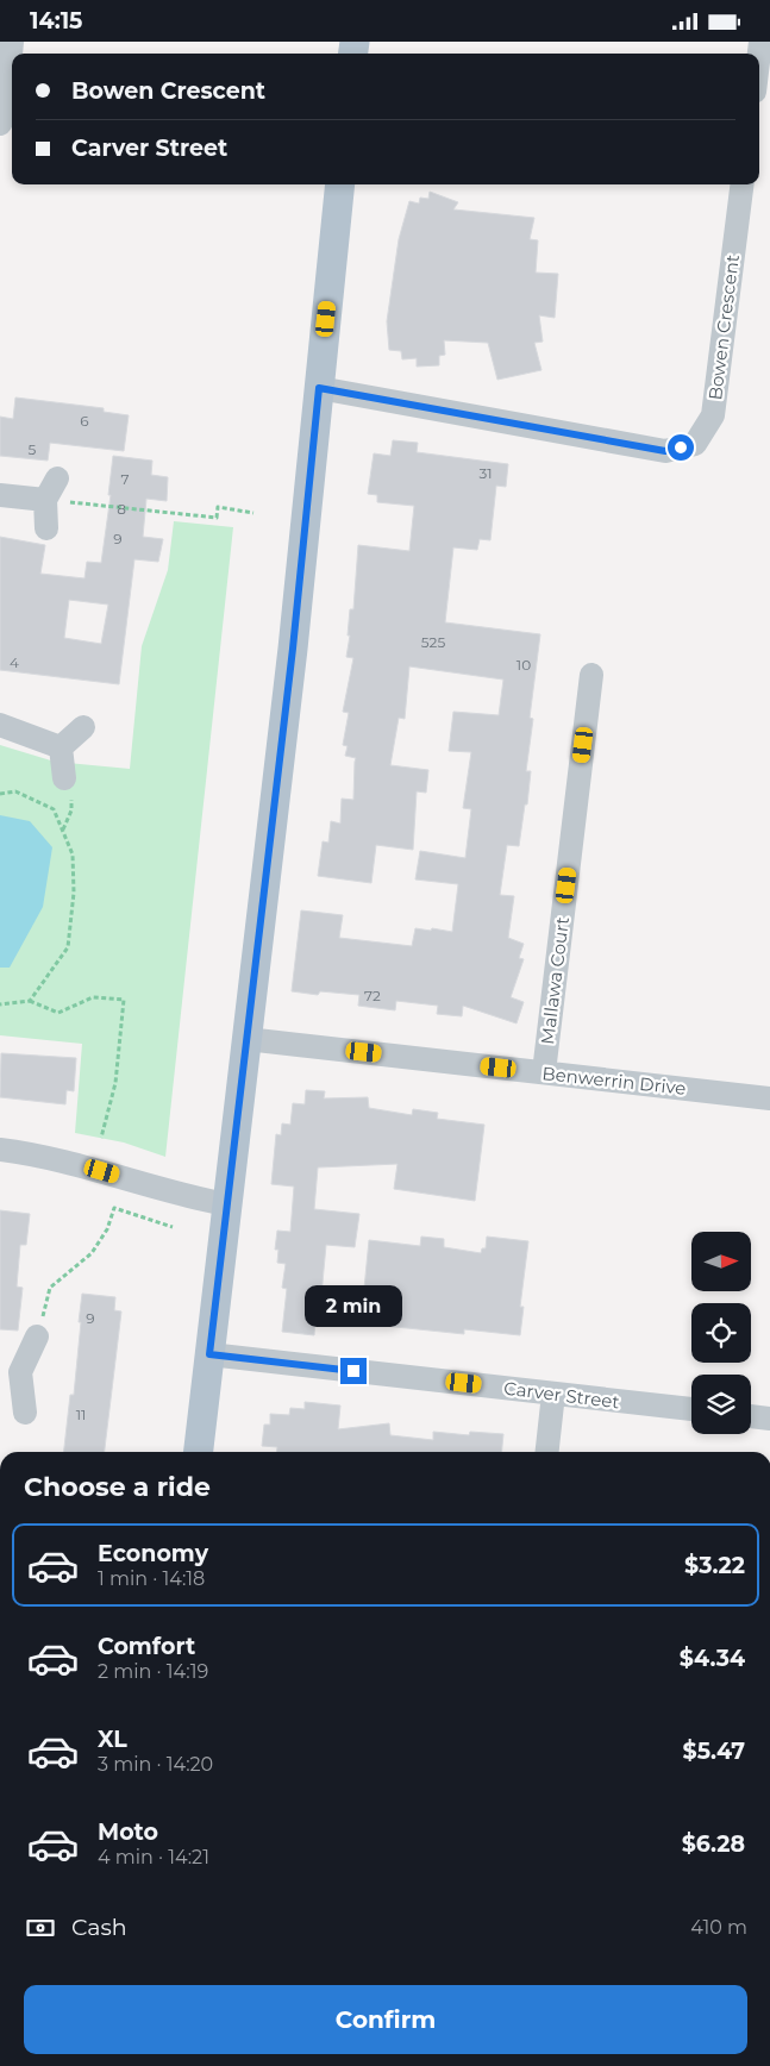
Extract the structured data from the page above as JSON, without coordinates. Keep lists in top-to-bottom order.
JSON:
{
  "streets": {
    "street": [
      "Bowen Crescent",
      "Mallawa Court",
      "Benwerrin Drive",
      "Carver Street"
    ]
  },
  "crossings": [
    ["Mallawa Court", "Benwerrin Drive"]
  ],
  "house_numbers": [
    "6",
    "5",
    "31",
    "7",
    "8",
    "9",
    "525",
    "4",
    "10",
    "72",
    "9",
    "11"
  ],
  "north": "right",
  "page": {
    "status": "14:15",
    "banner": ["Bowen Crescent", "Carver Street"],
    "bubble": "2 min",
    "heading": "Choose a ride",
    "list": [
      {
        "name": "Economy",
        "note": "1 min · 14:18",
        "value": "$3.22"
      },
      {
        "name": "Comfort",
        "note": "2 min · 14:19",
        "value": "$4.34"
      },
      {
        "name": "XL",
        "note": "3 min · 14:20",
        "value": "$5.47"
      },
      {
        "name": "Moto",
        "note": "4 min · 14:21",
        "value": "$6.28"
      }
    ],
    "pay": ["Cash", "410 m"],
    "buttons": "Confirm"
  }
}
